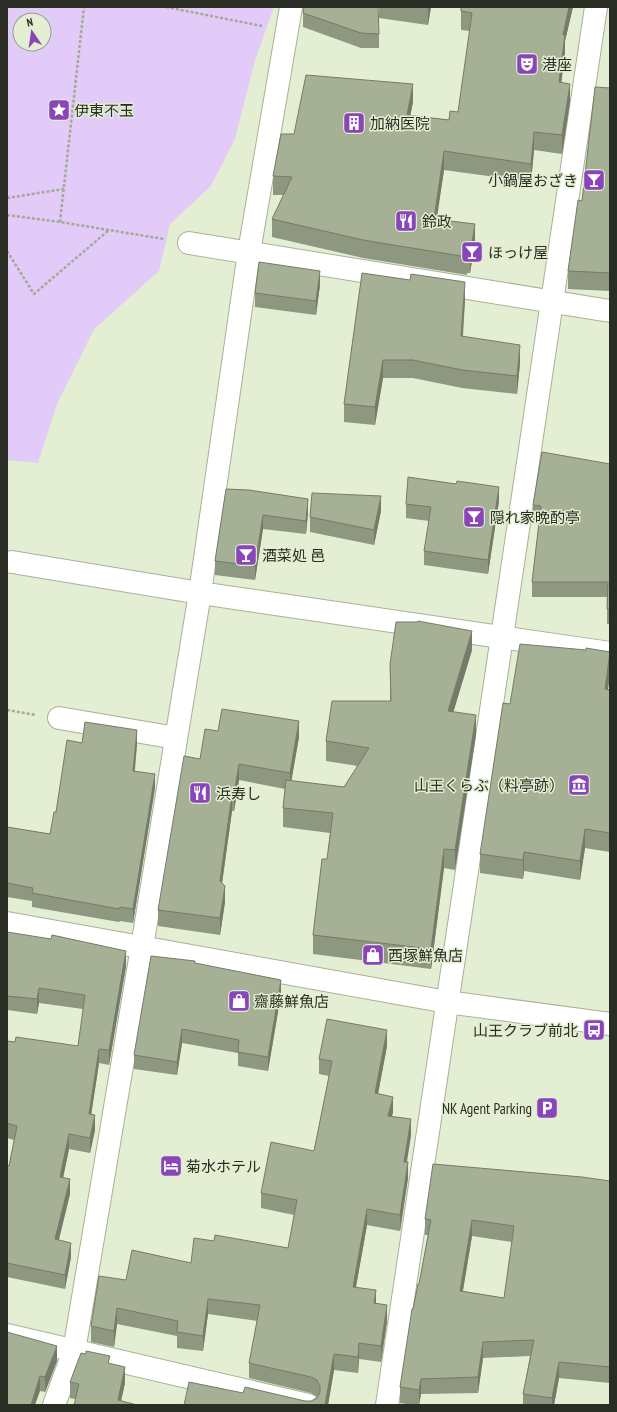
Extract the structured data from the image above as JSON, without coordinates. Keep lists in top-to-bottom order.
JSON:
{
  "places": {
    "theatre": ["港座"],
    "place": ["伊東不玉"],
    "building": ["加納医院"],
    "bar": [
      "小鍋屋おざき",
      "ほっけ屋",
      "隠れ家晩酌亭",
      "酒菜処 邑"
    ],
    "restaurant": ["鈴政", "浜寿し"],
    "museum": ["山王くらぶ（料亭跡）"],
    "shop": ["西塚鮮魚店", "齋藤鮮魚店"],
    "bus stop": ["山王クラブ前北"],
    "parking": ["NK Agent Parking"],
    "hotel": ["菊水ホテル"]
  },
  "north": "top"
}
